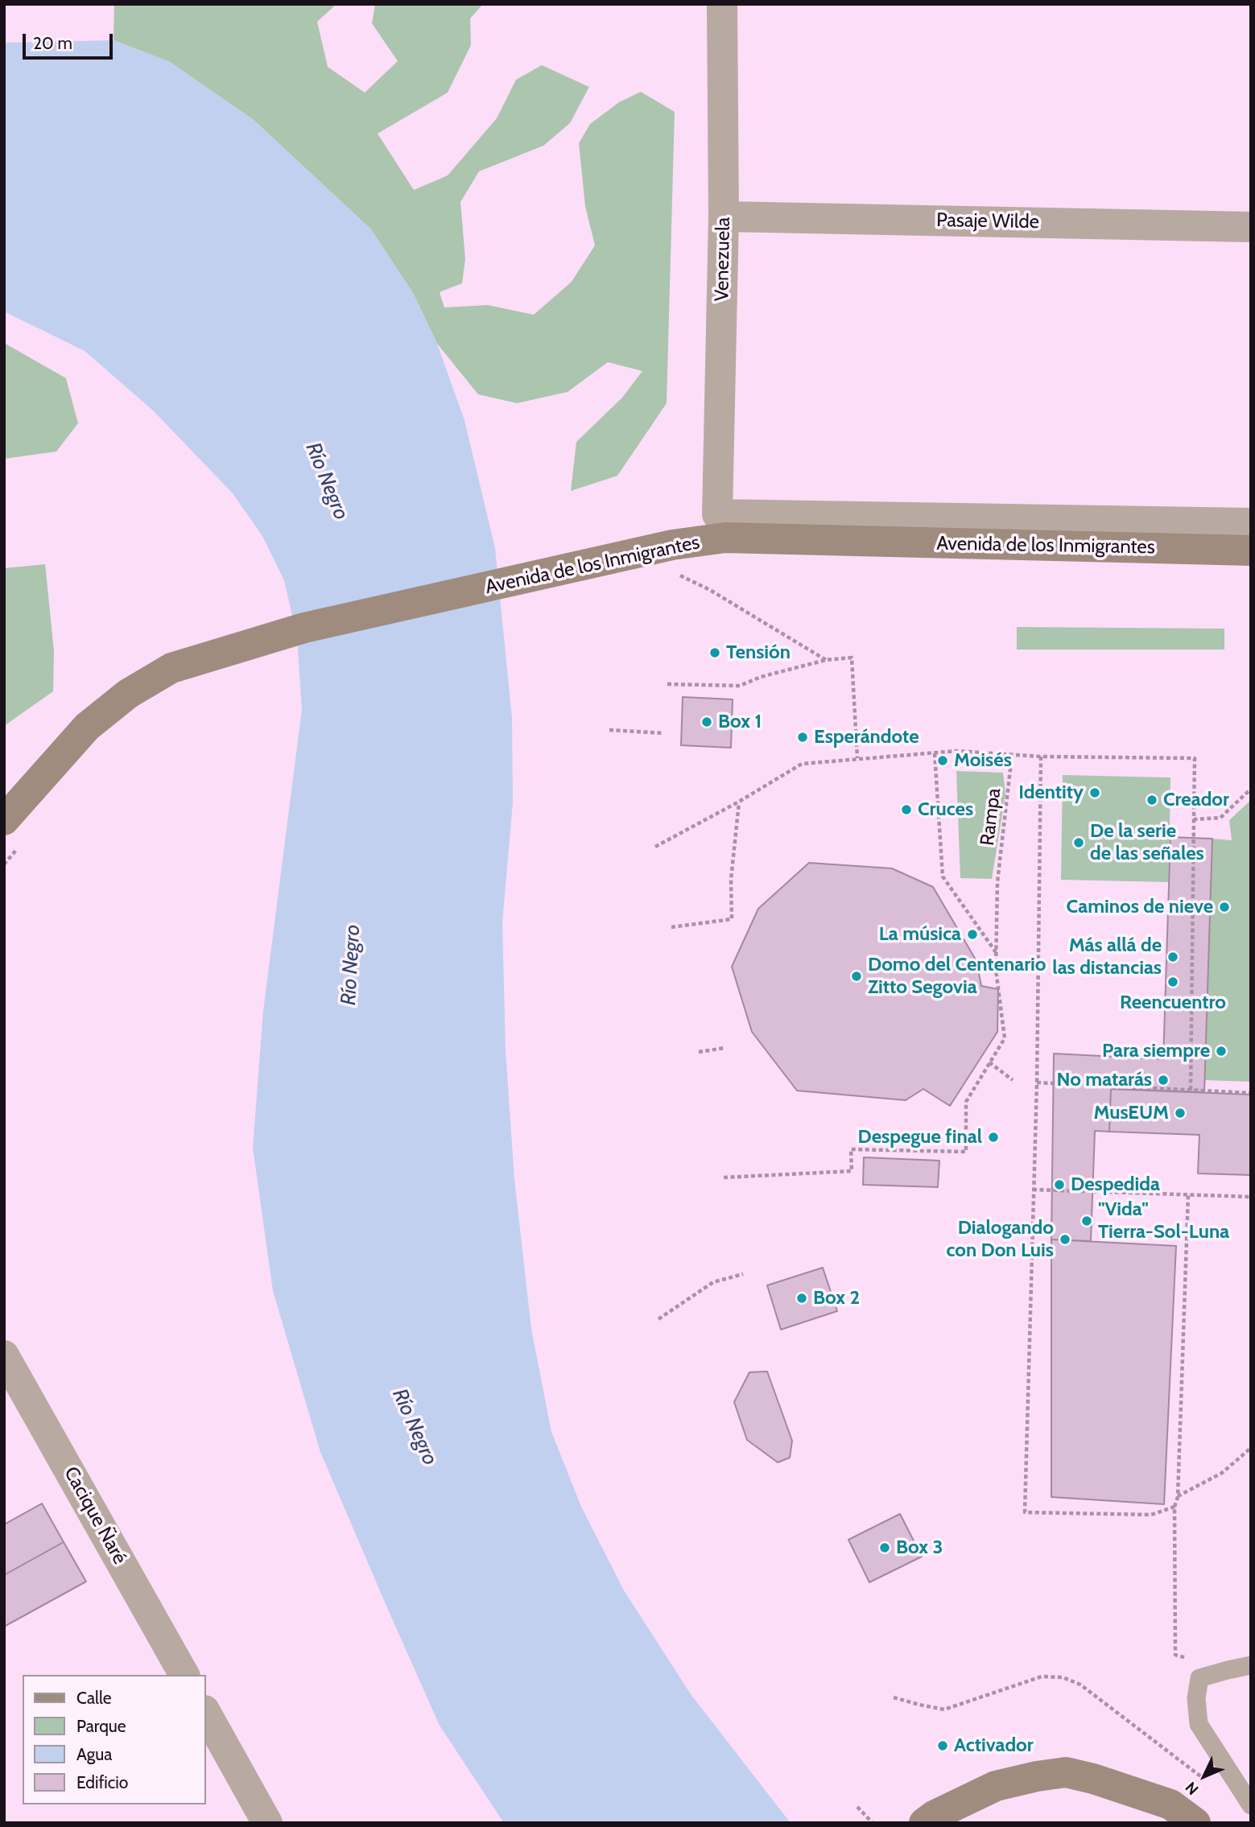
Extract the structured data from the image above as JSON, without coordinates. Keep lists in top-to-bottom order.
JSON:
{
  "streets": {
    "main road": ["Avenida de los Inmigrantes"],
    "street": ["Pasaje Wilde", "Venezuela", "Cacique Ñaré"],
    "path": ["Rampa"]
  },
  "crossings": [
    ["Pasaje Wilde", "Venezuela"],
    ["Venezuela", "Avenida de los Inmigrantes"]
  ],
  "water": ["Río Negro"],
  "places": [
    "Tensión",
    "Box 1",
    "Esperándote",
    "Moisés",
    "Identity",
    "Creador",
    "Cruces",
    "De la serie de las señales",
    "Caminos de nieve",
    "La música",
    "Más allá de las distancias",
    "Domo del Centenario Zitto Segovia",
    "Reencuentro",
    "Para siempre",
    "No matarás",
    "MusEUM",
    "Despegue final",
    "Despedida",
    "\"Vida\" Tierra-Sol-Luna",
    "Dialogando con Don Luis",
    "Box 2",
    "Box 3",
    "Activador"
  ],
  "legend": [
    "Calle",
    "Parque",
    "Agua",
    "Edificio"
  ],
  "scale_bar": "20 m",
  "north": "bottom left"
}
